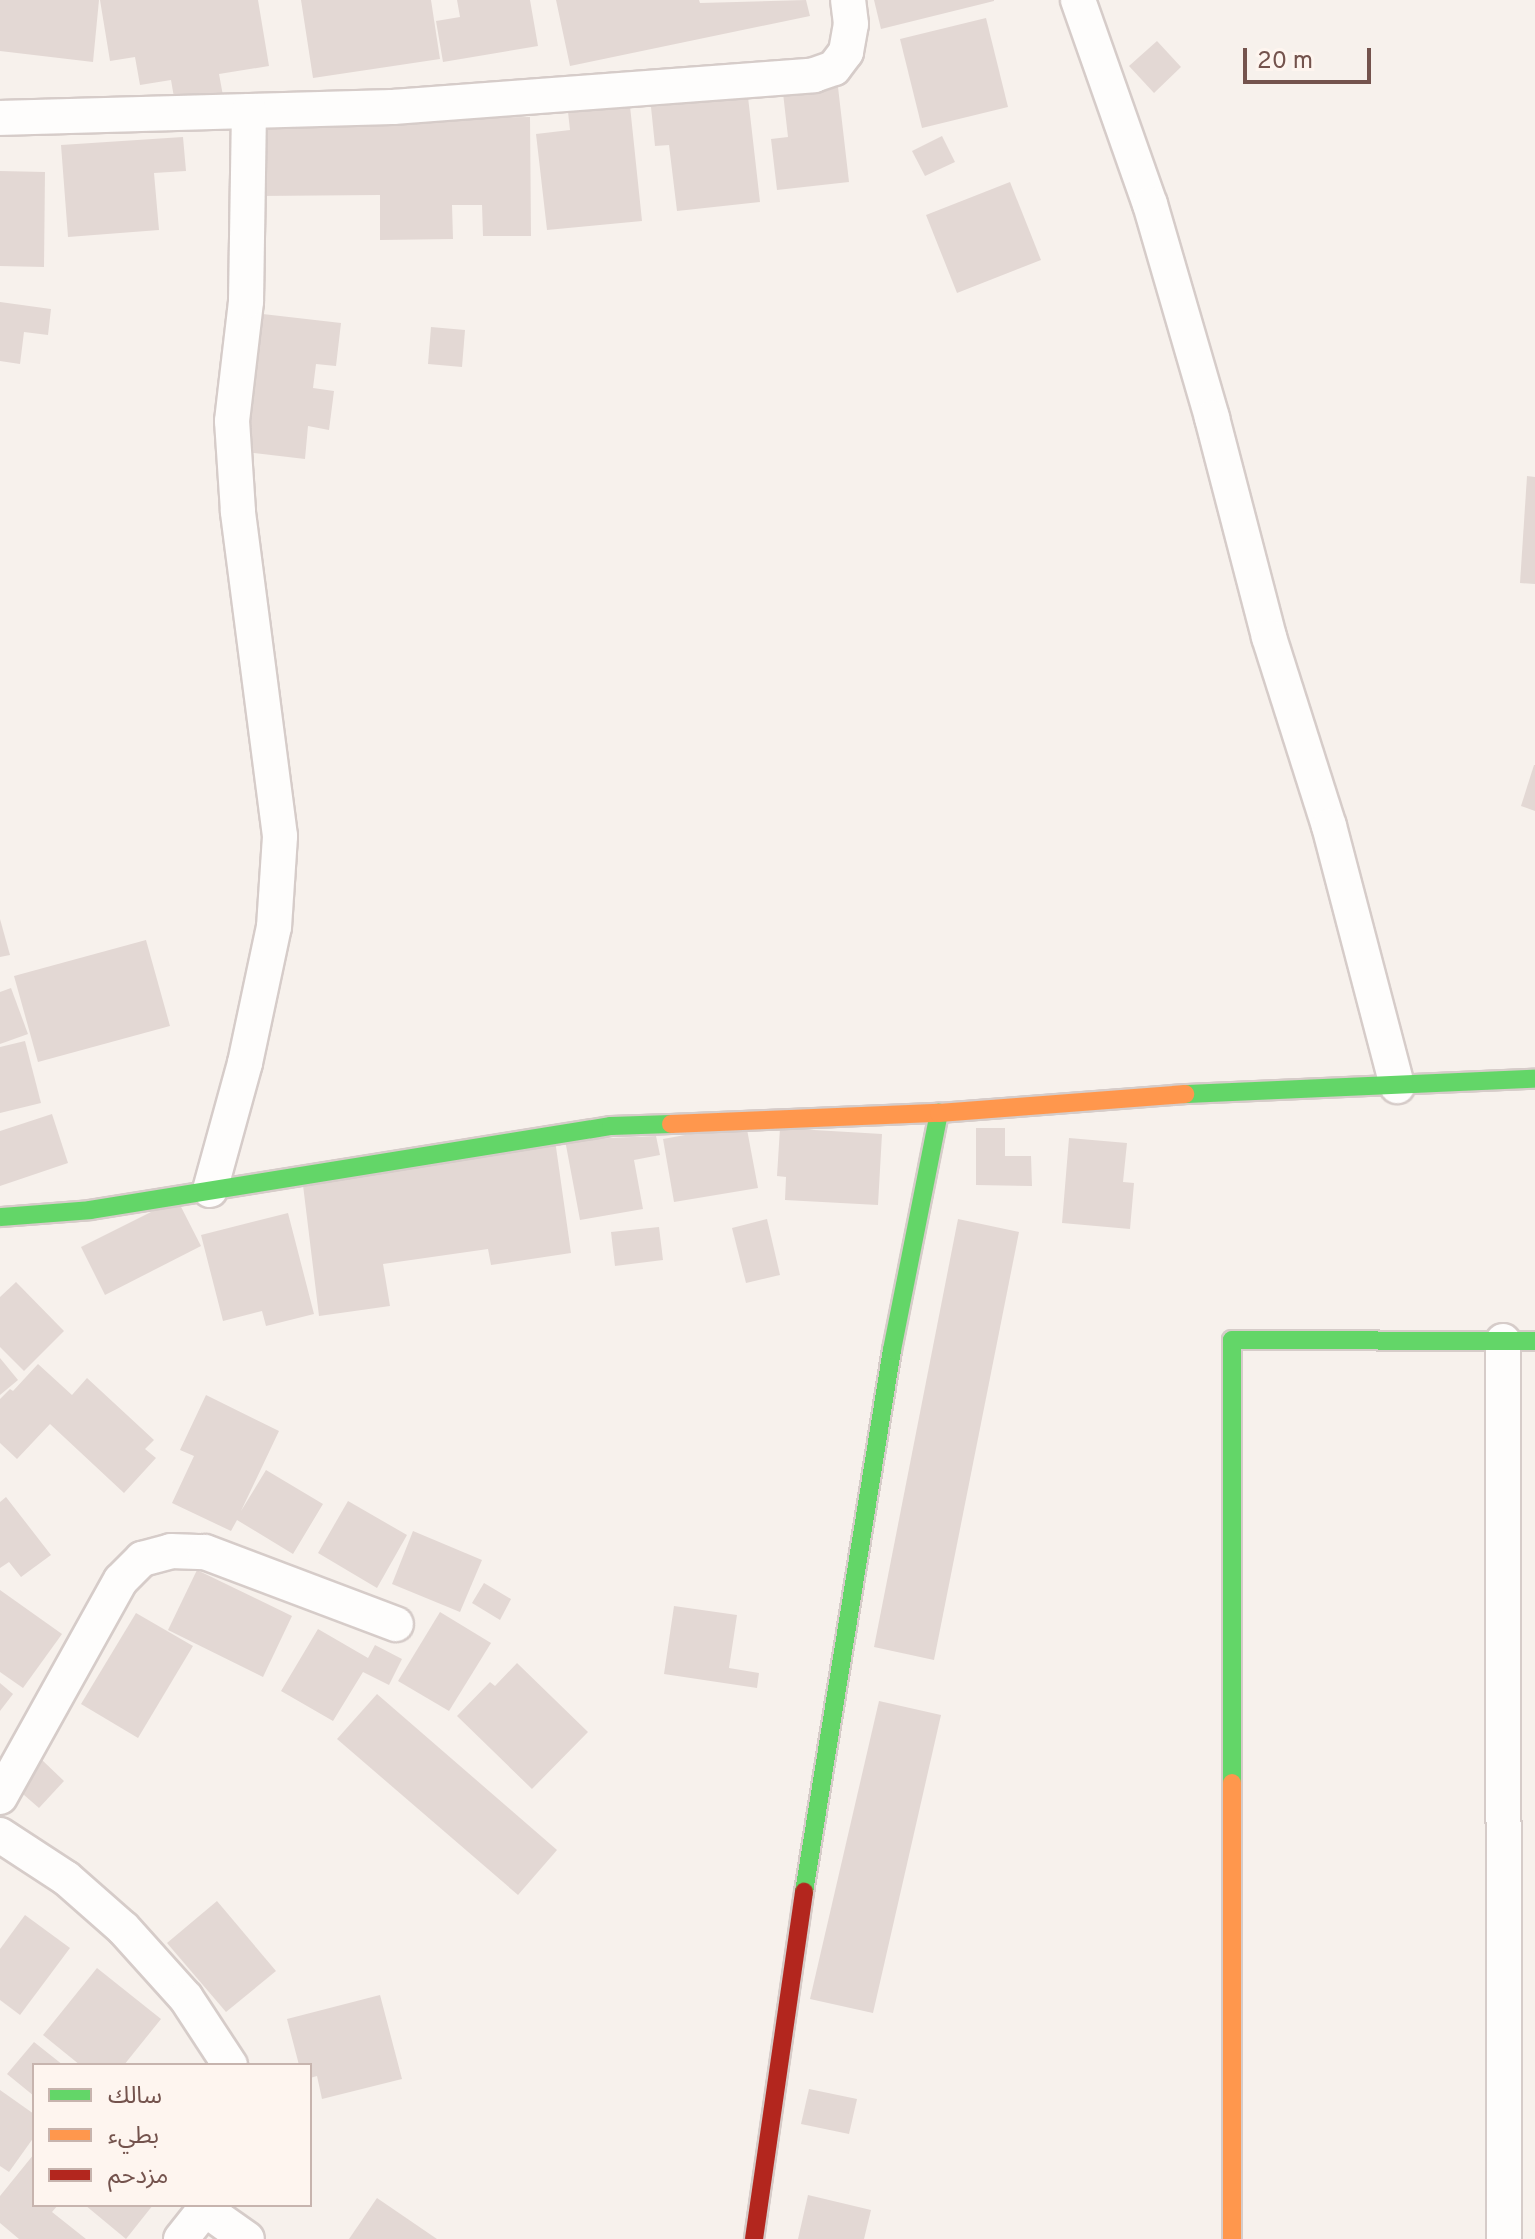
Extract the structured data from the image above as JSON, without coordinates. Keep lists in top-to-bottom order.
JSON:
{
  "legend": ["سالك", "بطيء", "مزدحم"],
  "scale_bar": "20 m"
}
